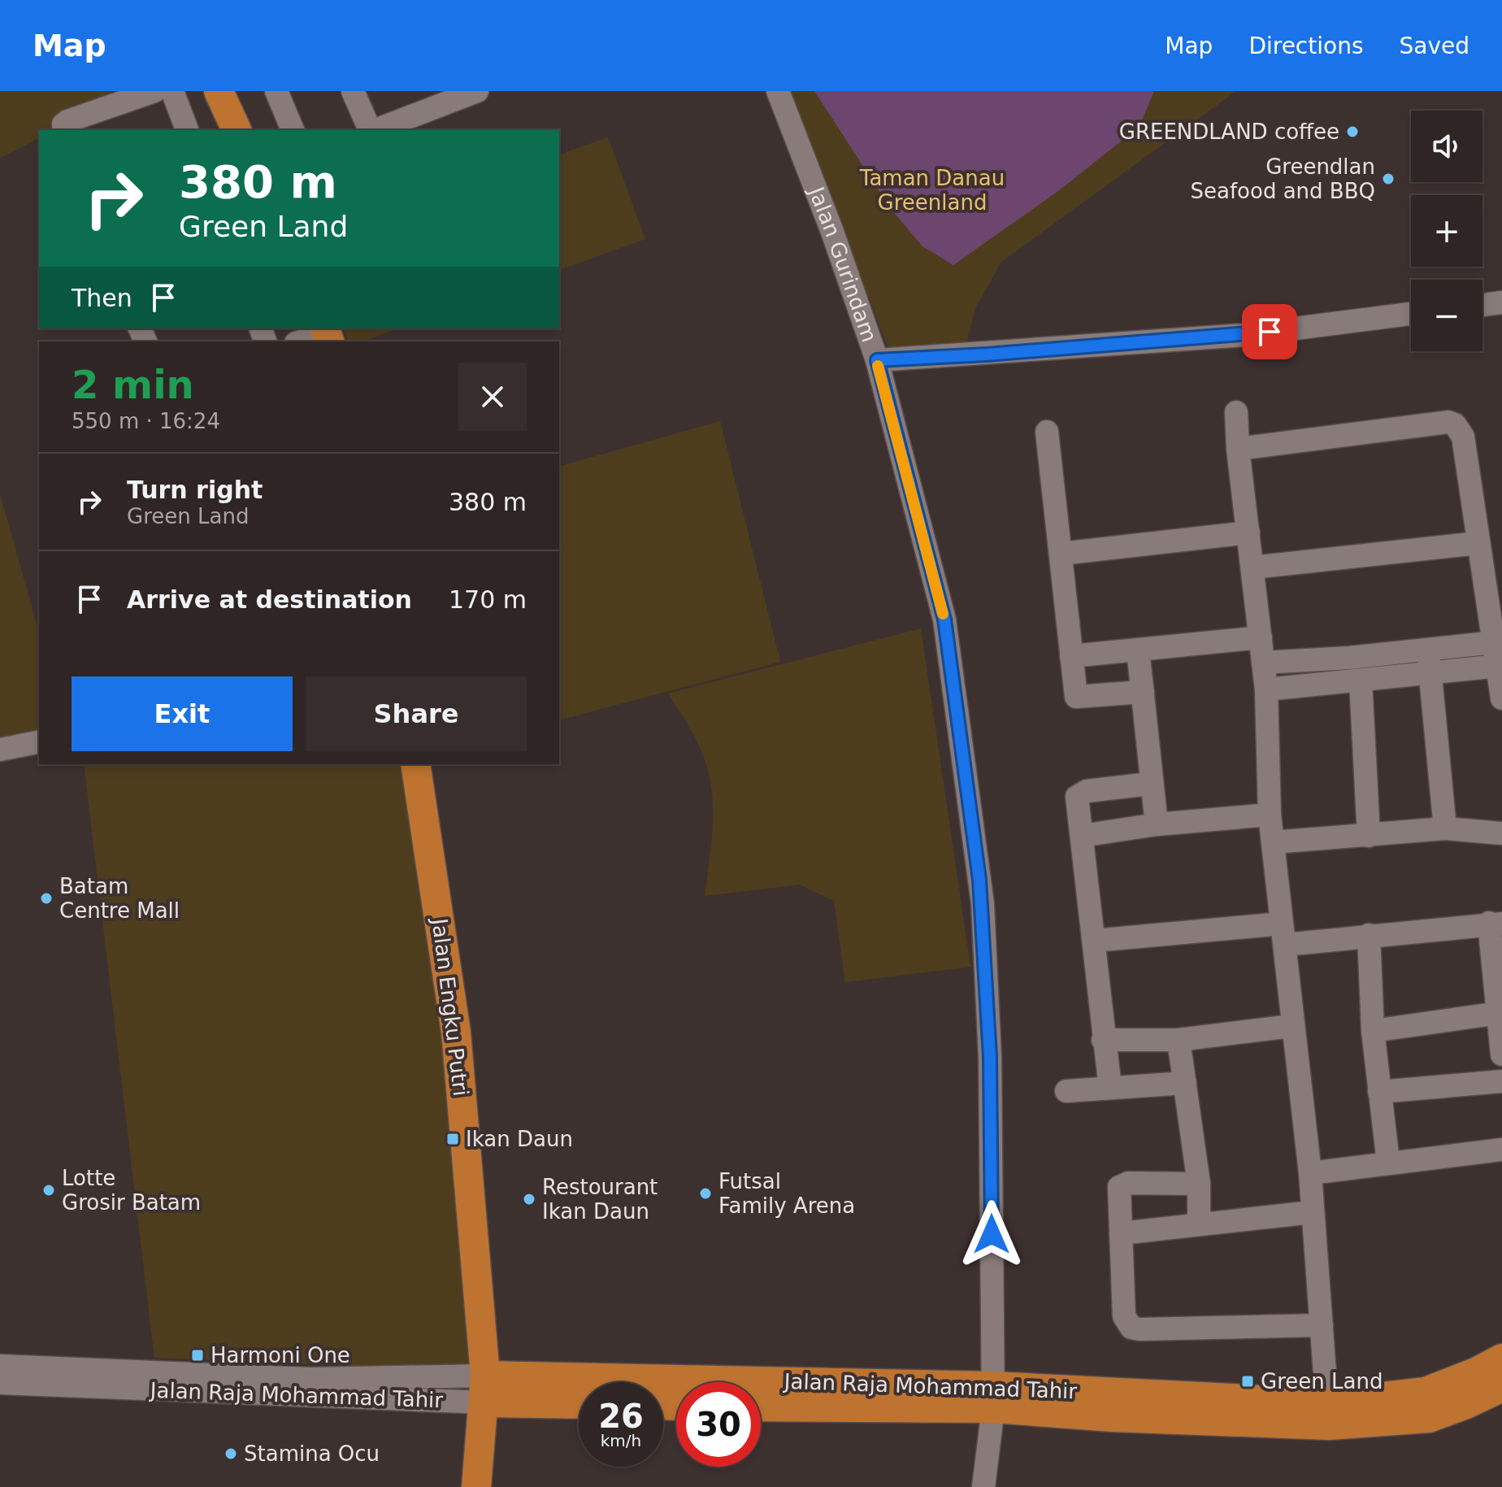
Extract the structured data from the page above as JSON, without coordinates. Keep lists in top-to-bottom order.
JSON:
{
  "streets": {
    "main road": ["Jalan Engku Putri", "Jalan Raja Mohammad Tahir"],
    "street": ["Jalan Gurindam"]
  },
  "crossings": [
    ["Jalan Gurindam", "Jalan Raja Mohammad Tahir"],
    ["Jalan Engku Putri", "Jalan Raja Mohammad Tahir"]
  ],
  "parks": ["Taman Danau Greenland"],
  "places": {
    "other": [
      "GREENDLAND coffee",
      "Greendlan Seafood and BBQ",
      "Batam Centre Mall",
      "Lotte Grosir Batam",
      "Futsal Family Arena",
      "Restourant Ikan Daun",
      "Stamina Ocu"
    ],
    "transit": ["Ikan Daun", "Harmoni One", "Green Land"]
  },
  "page": {
    "header": "Map",
    "nav": ["Map", "Directions", "Saved"],
    "map_buttons": ["+", "−"],
    "turn": ["380 m", "Green Land"],
    "then": "Then",
    "heading": ["2 min", "550 m · 16:24"],
    "list": [
      {
        "name": "Turn right",
        "note": "Green Land",
        "value": "380 m"
      },
      {
        "name": "Arrive at destination",
        "value": "170 m"
      }
    ],
    "buttons": ["Exit", "Share"],
    "speed": "26 km/h",
    "limit": "30"
  }
}
